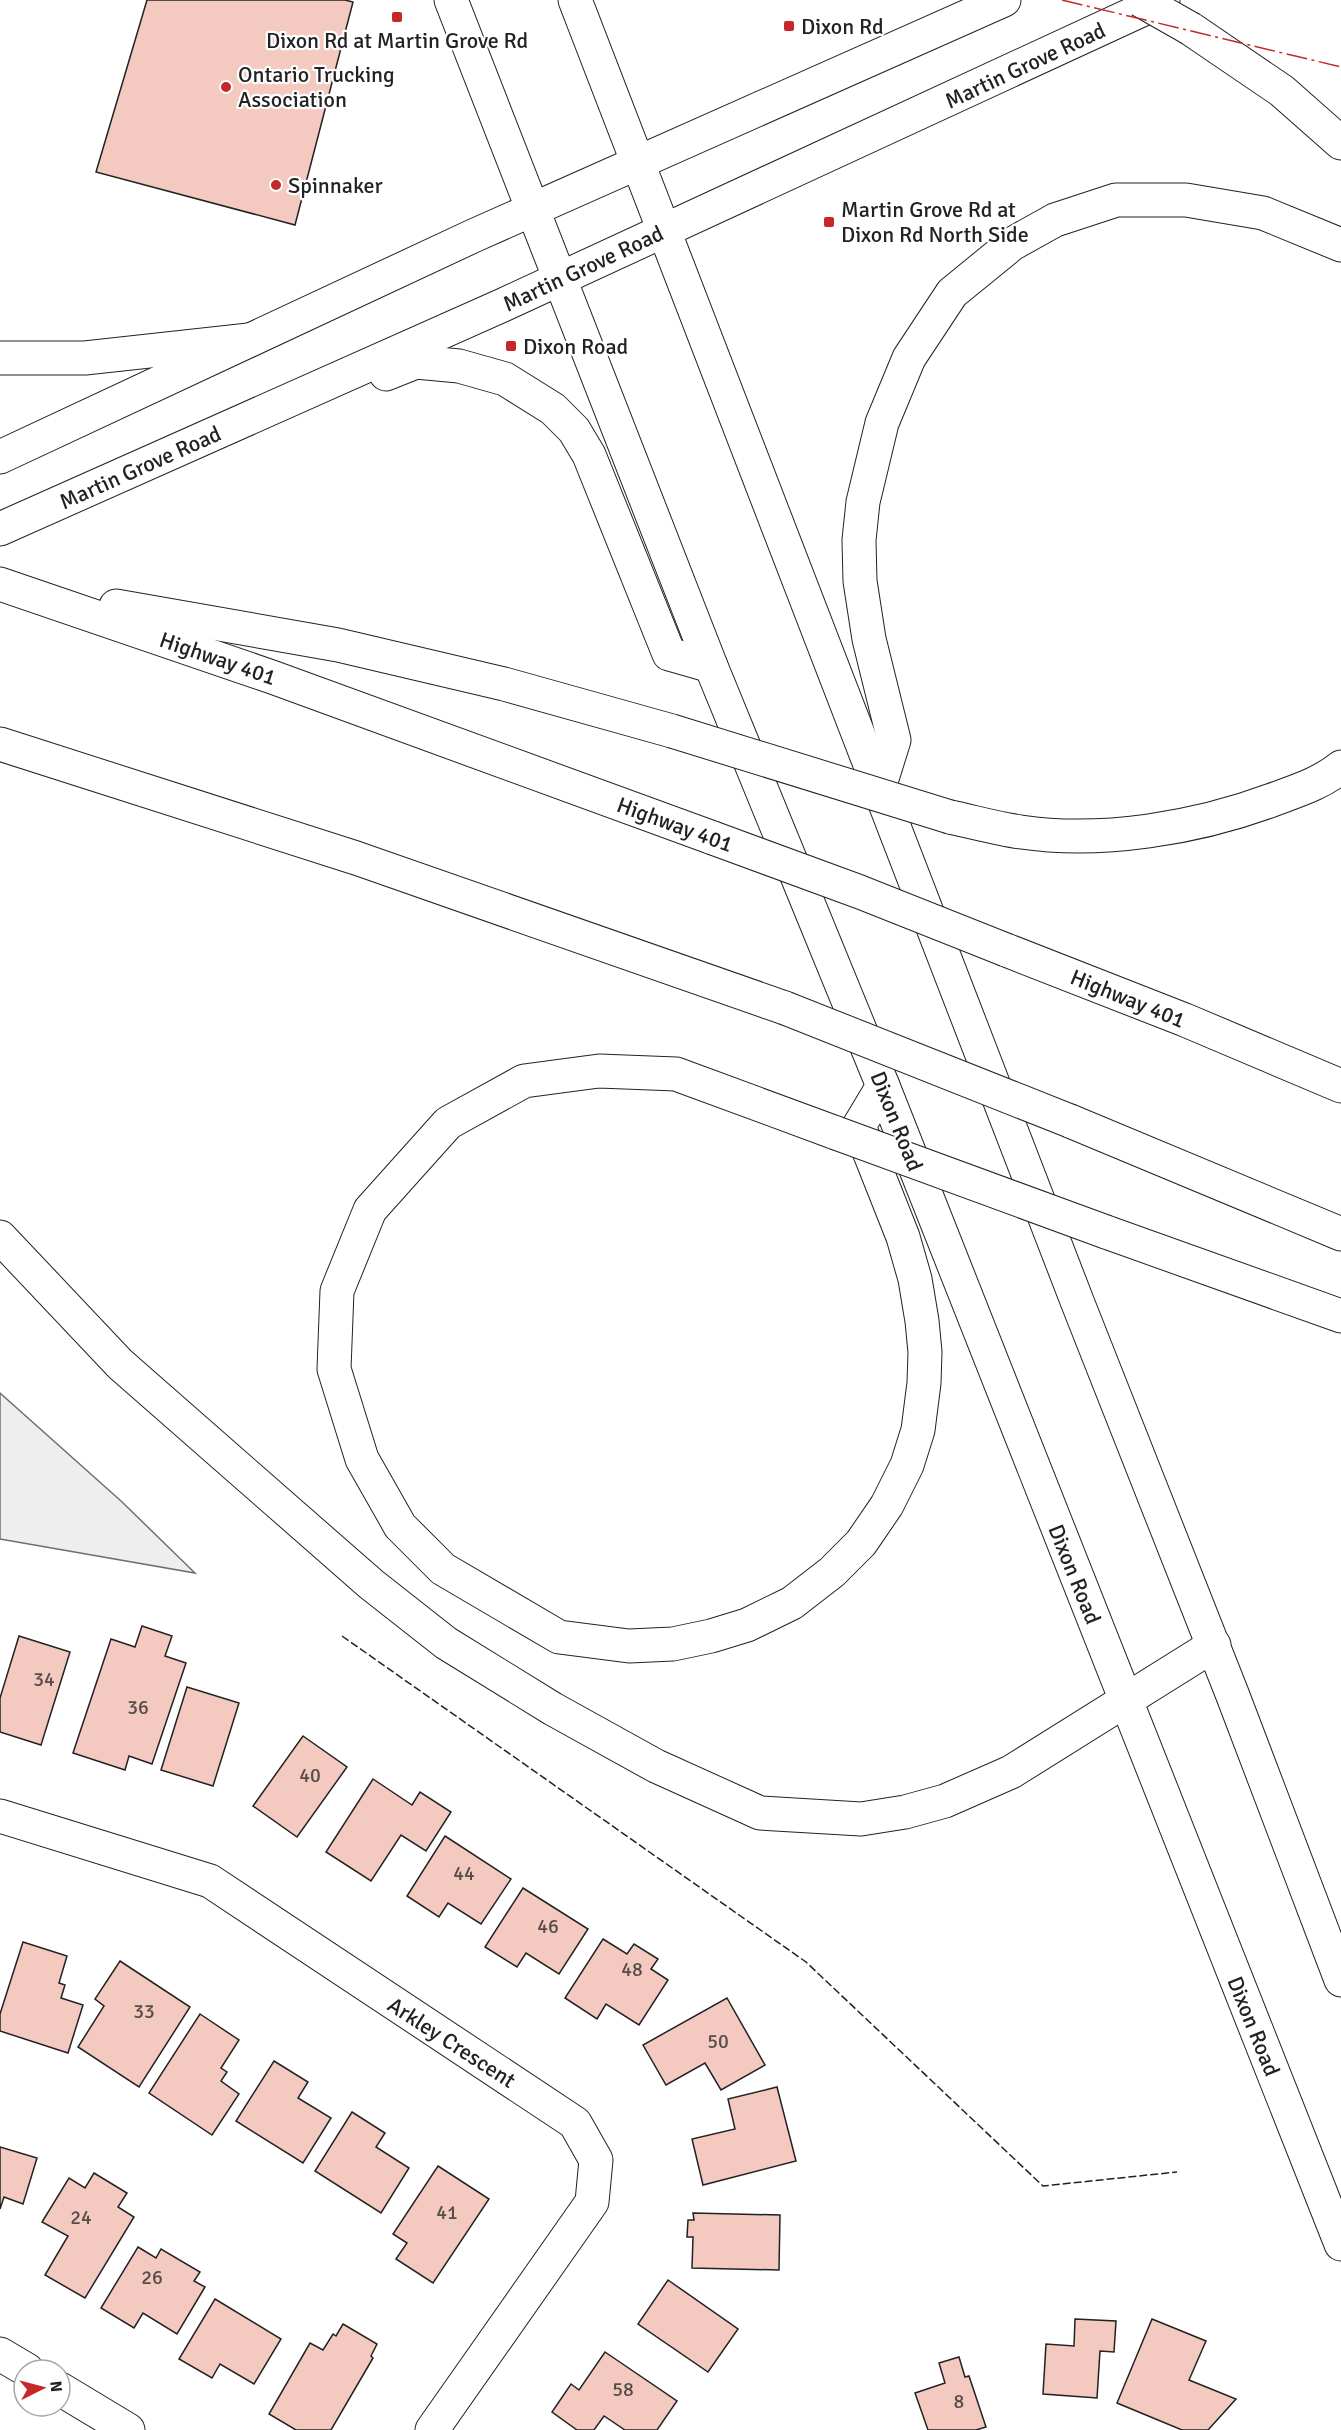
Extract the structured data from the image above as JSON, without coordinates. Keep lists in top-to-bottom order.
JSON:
{
  "streets": {
    "main road": [
      "Martin Grove Road",
      "Highway 401",
      "Dixon Road",
      "Arkley Crescent"
    ]
  },
  "crossings": [
    ["Martin Grove Road", "Dixon Road"]
  ],
  "places": {
    "transit": [
      "Dixon Rd at Martin Grove Rd",
      "Dixon Rd",
      "Martin Grove Rd at Dixon Rd North Side",
      "Dixon Road"
    ],
    "other": ["Ontario Trucking Association", "Spinnaker"]
  },
  "house_numbers": [
    "34",
    "36",
    "40",
    "44",
    "46",
    "48",
    "33",
    "50",
    "41",
    "24",
    "26",
    "58",
    "8"
  ],
  "north": "right"
}
